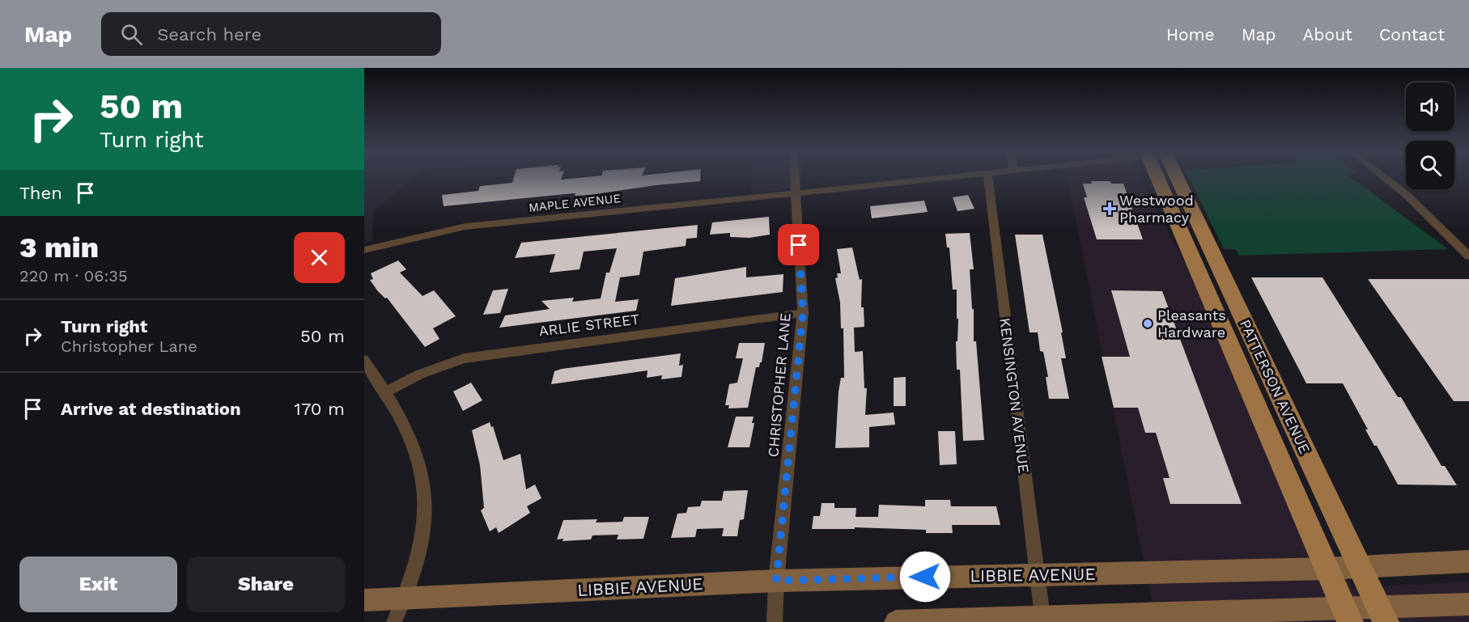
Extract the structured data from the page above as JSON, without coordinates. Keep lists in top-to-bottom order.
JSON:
{
  "streets": {
    "main road": ["PATTERSON AVENUE", "LIBBIE AVENUE"],
    "street": [
      "MAPLE AVENUE",
      "ARLIE STREET",
      "CHRISTOPHER LANE",
      "KENSINGTON AVENUE"
    ]
  },
  "crossings": [
    ["MAPLE AVENUE", "CHRISTOPHER LANE"],
    ["ARLIE STREET", "CHRISTOPHER LANE"],
    ["CHRISTOPHER LANE", "LIBBIE AVENUE"],
    ["PATTERSON AVENUE", "LIBBIE AVENUE"],
    ["KENSINGTON AVENUE", "LIBBIE AVENUE"]
  ],
  "places": {
    "health": ["Westwood Pharmacy"],
    "other": ["Pleasants Hardware"]
  },
  "page": {
    "header": "Map",
    "search": "Search here",
    "nav": [
      "Home",
      "Map",
      "About",
      "Contact"
    ],
    "turn": ["50 m", "Turn right"],
    "then": "Then",
    "heading": ["3 min", "220 m · 06:35"],
    "list": [
      {
        "name": "Turn right",
        "note": "Christopher Lane",
        "value": "50 m"
      },
      {
        "name": "Arrive at destination",
        "value": "170 m"
      }
    ],
    "buttons": ["Exit", "Share"]
  }
}
